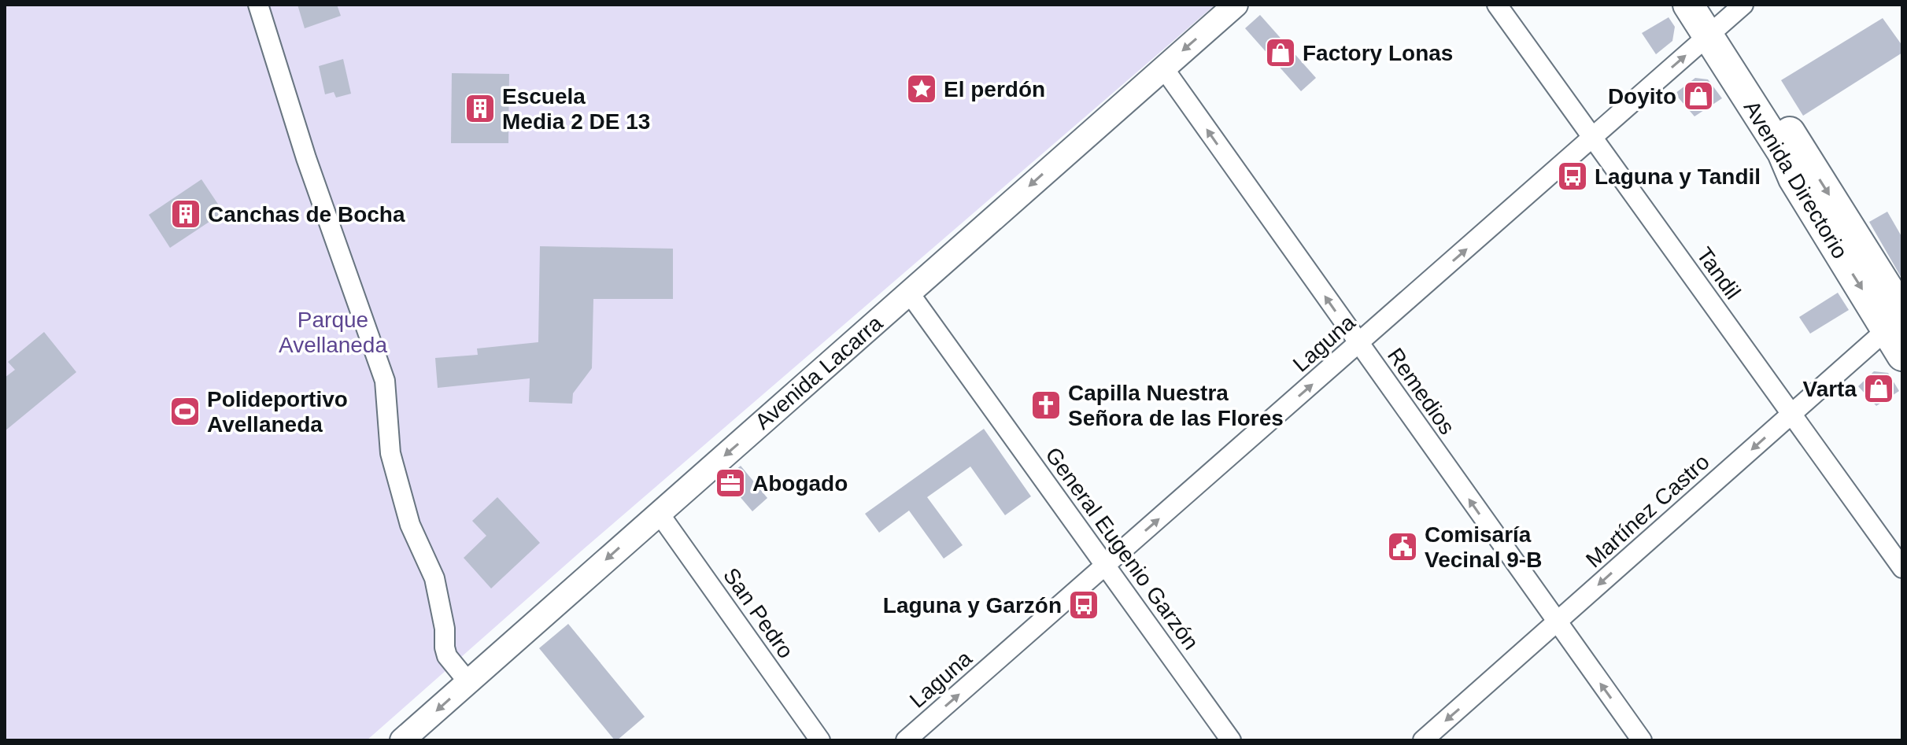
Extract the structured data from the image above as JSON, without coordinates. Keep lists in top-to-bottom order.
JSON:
{
  "streets": {
    "main road": ["Avenida Directorio"],
    "street": [
      "Tandil",
      "Laguna",
      "Avenida Lacarra",
      "Remedios",
      "Martínez Castro",
      "General Eugenio Garzón",
      "San Pedro"
    ]
  },
  "crossings": [
    ["Avenida Directorio", "Laguna"],
    ["Avenida Directorio", "Martínez Castro"],
    ["Tandil", "Laguna"],
    ["Tandil", "Martínez Castro"],
    ["Laguna", "Remedios"],
    ["Laguna", "General Eugenio Garzón"],
    ["Avenida Lacarra", "Remedios"],
    ["Avenida Lacarra", "General Eugenio Garzón"],
    ["Avenida Lacarra", "San Pedro"],
    ["Remedios", "Martínez Castro"]
  ],
  "one_way": [
    "Avenida Directorio",
    "Laguna",
    "Avenida Lacarra",
    "Remedios",
    "Martínez Castro"
  ],
  "parks": ["Parque Avellaneda"],
  "places": {
    "shop": ["Factory Lonas", "Doyito", "Varta"],
    "place": ["El perdón"],
    "building": ["Escuela Media 2 DE 13", "Canchas de Bocha"],
    "bus stop": ["Laguna y Tandil", "Laguna y Garzón"],
    "church": ["Capilla Nuestra Señora de las Flores"],
    "sports": ["Polideportivo Avellaneda"],
    "office": ["Abogado"],
    "public building": ["Comisaría Vecinal 9-B"]
  }
}
